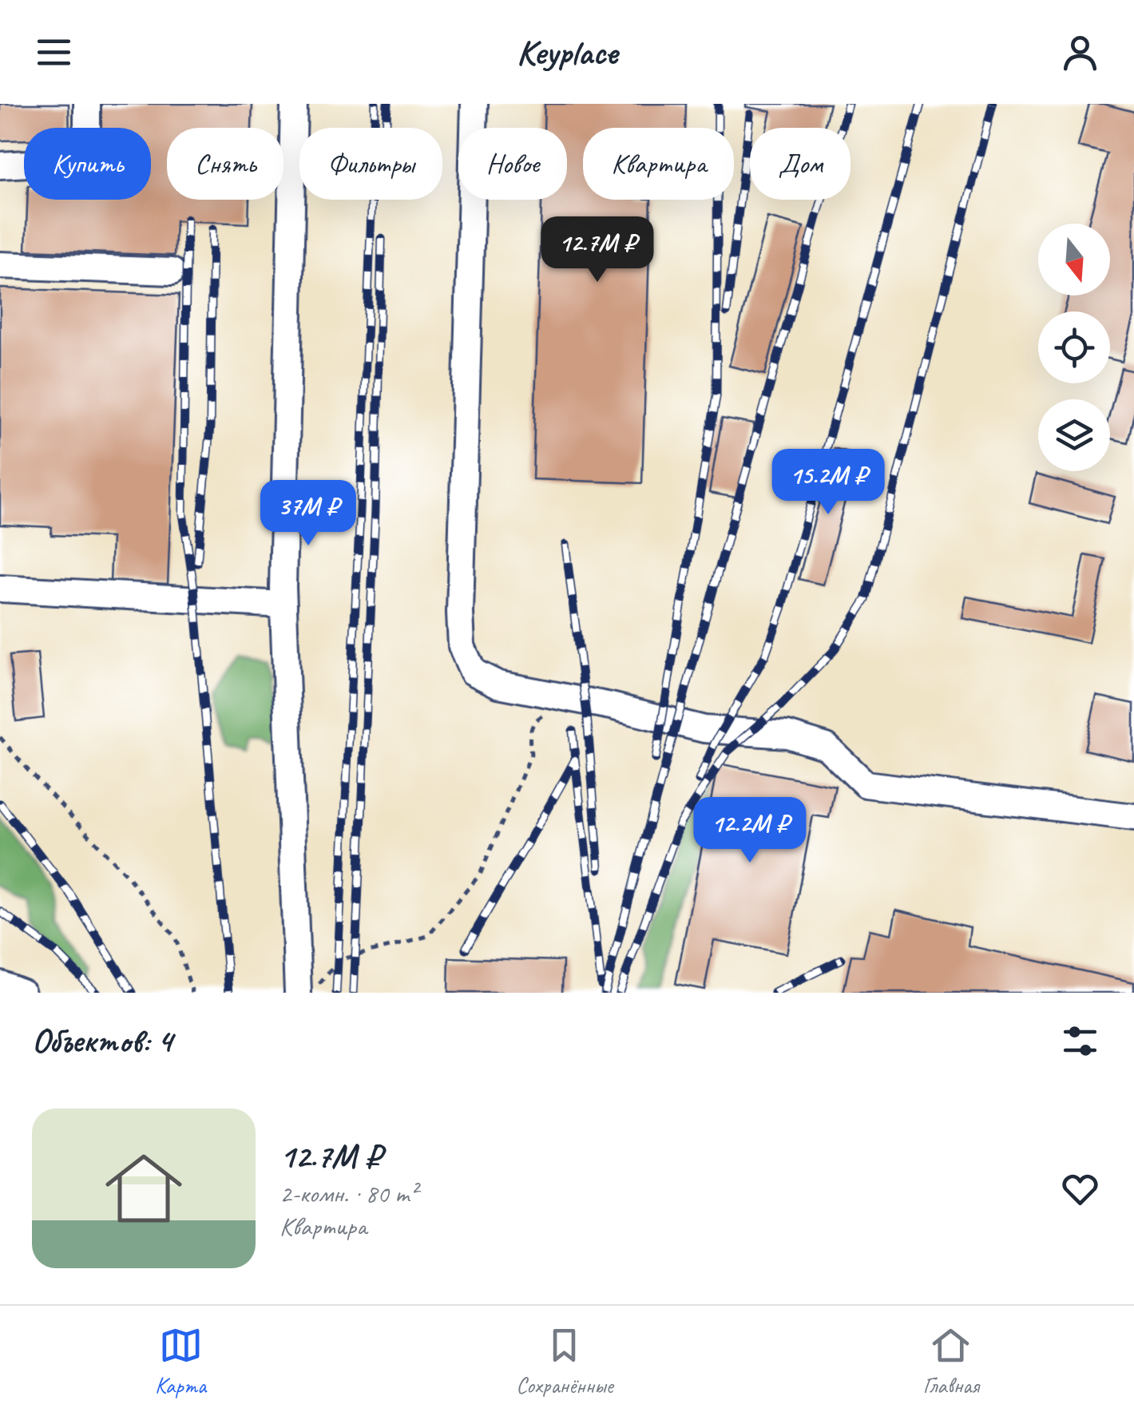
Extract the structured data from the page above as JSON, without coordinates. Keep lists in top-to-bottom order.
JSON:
{
  "north": "bottom",
  "page": {
    "header": "Keyplace",
    "chip": [
      "Купить",
      "Снять",
      "Фильтры",
      "Новое",
      "Квартира",
      "Дом"
    ],
    "price": [
      "12.7M ₽",
      "15.2M ₽",
      "37M ₽",
      "12.2M ₽"
    ],
    "heading": "Объектов: 4",
    "list": [
      {
        "name": "12.7M ₽",
        "note": "2-комн. · 80 m² · Квартира"
      }
    ],
    "tabs": ["Карта", "Сохранённые", "Главная"]
  }
}
